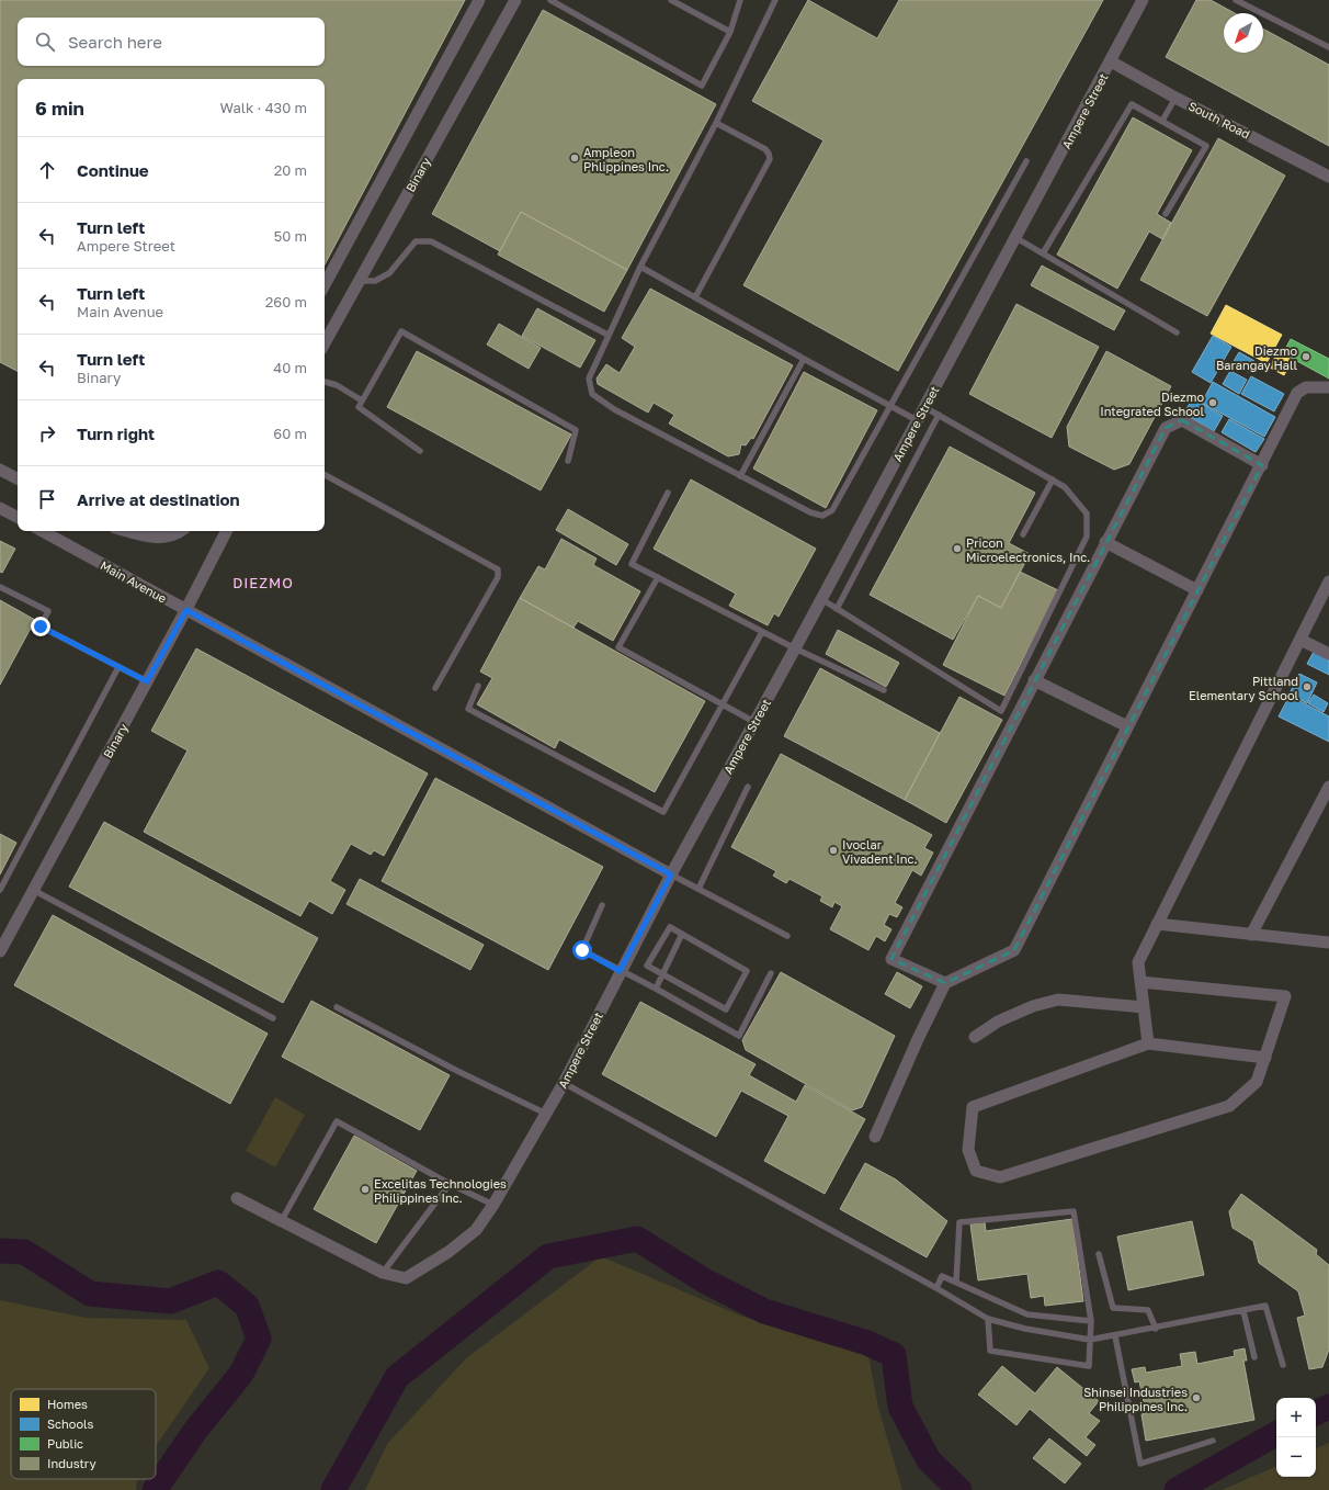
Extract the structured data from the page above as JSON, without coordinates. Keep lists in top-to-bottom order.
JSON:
{
  "streets": {
    "street": [
      "Ampere Street",
      "South Road",
      "Binary",
      "Main Avenue"
    ]
  },
  "crossings": [
    ["Ampere Street", "South Road"],
    ["Ampere Street", "Main Avenue"],
    ["Binary", "Main Avenue"]
  ],
  "districts": ["DIEZMO"],
  "places": [
    "Ampleon Phlippines Inc.",
    "Diezmo Barangay Hall",
    "Diezmo Integrated School",
    "Pricon Microelectronics, Inc.",
    "Pittland Elementary School",
    "Ivoclar Vivadent Inc.",
    "Excelitas Technologies Philippines Inc.",
    "Shinsei Industries Philippines Inc."
  ],
  "legend": [
    "Homes",
    "Schools",
    "Public",
    "Industry"
  ],
  "north": "bottom left",
  "page": {
    "search": "Search here",
    "heading": ["6 min", "Walk · 430 m"],
    "list": [
      ["Continue", "20 m"],
      ["Turn left", "Ampere Street", "50 m"],
      ["Turn left", "Main Avenue", "260 m"],
      ["Turn left", "Binary", "40 m"],
      ["Turn right", "60 m"],
      "Arrive at destination"
    ],
    "map_buttons": ["+", "−"]
  }
}
